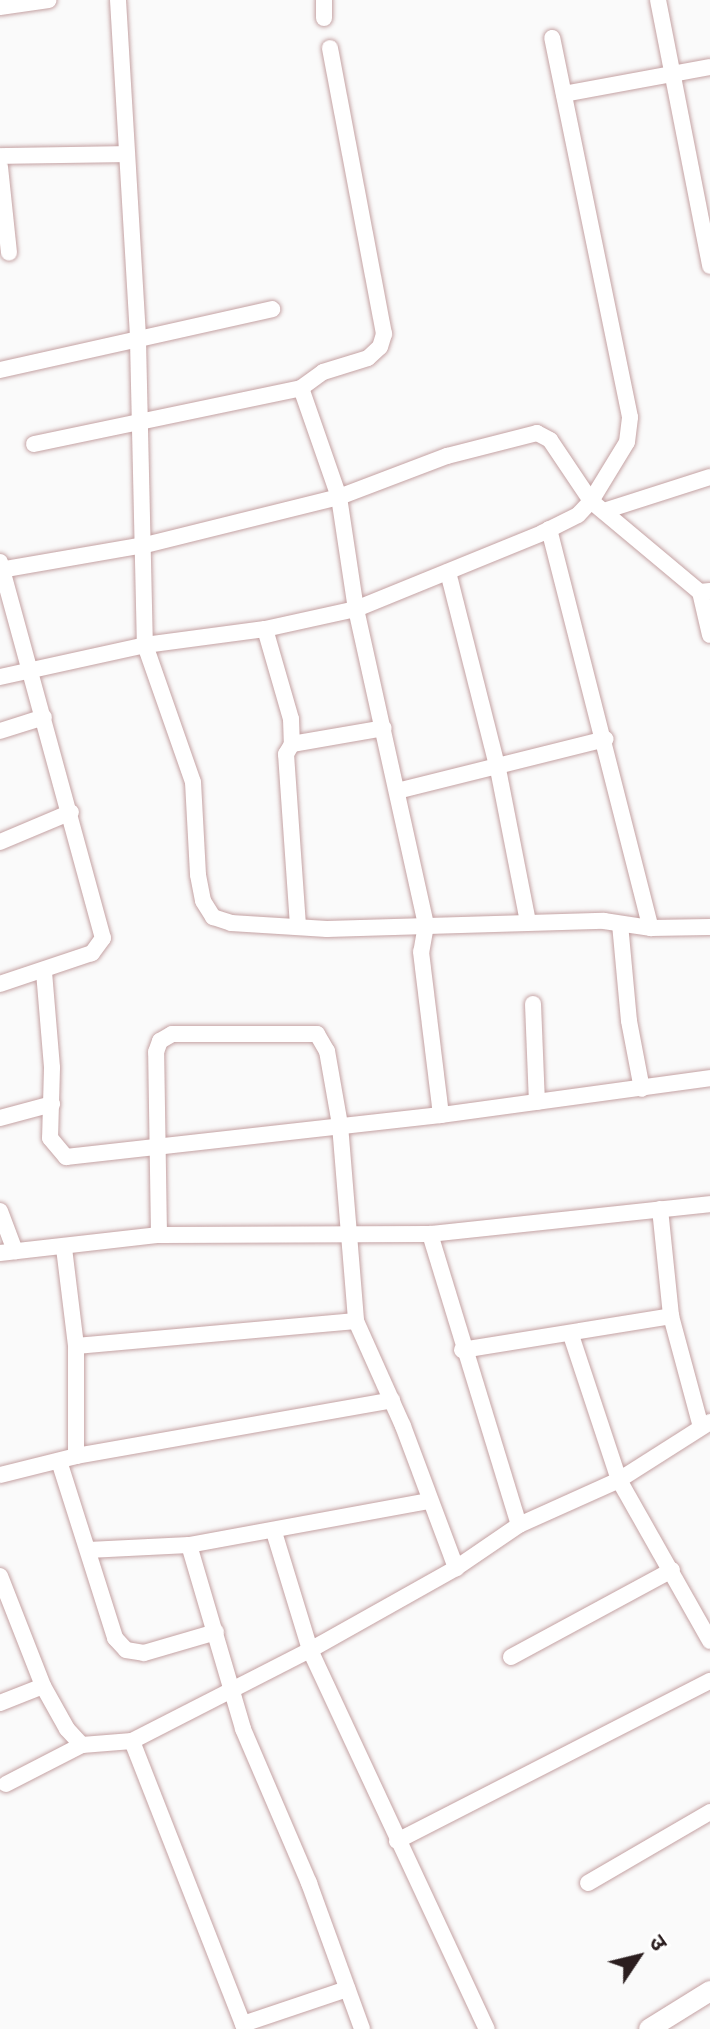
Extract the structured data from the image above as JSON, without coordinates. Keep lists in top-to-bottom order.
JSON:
{
  "north": "top right"
}
